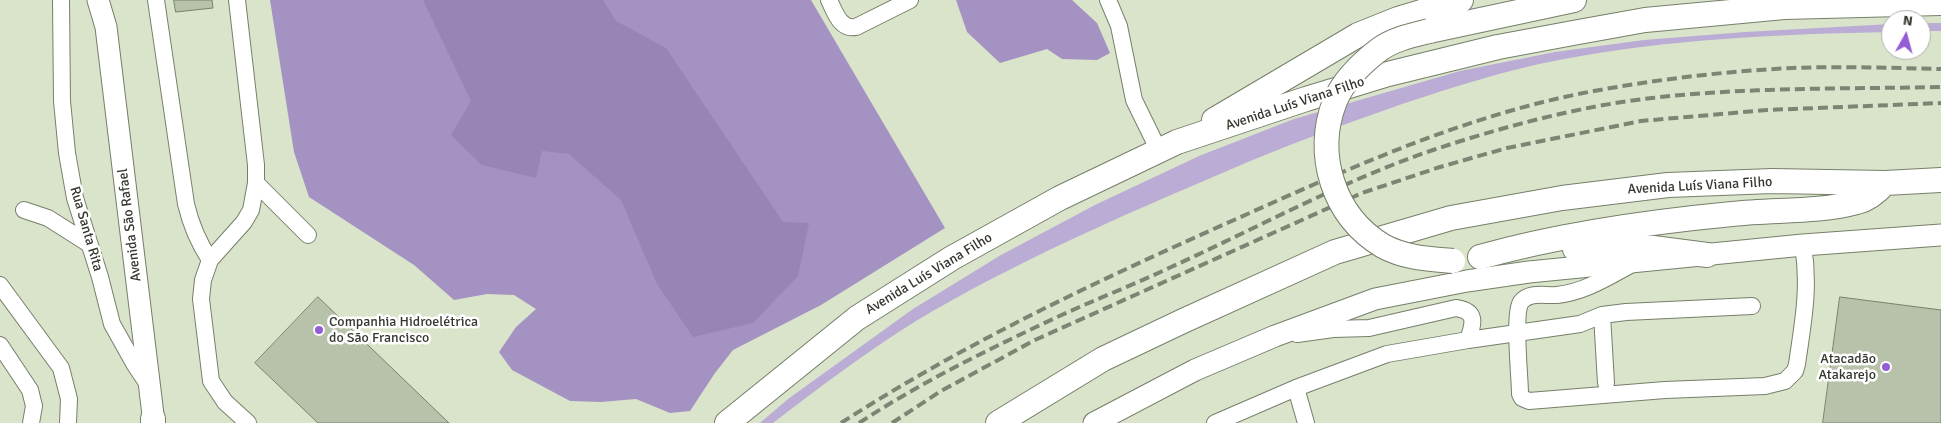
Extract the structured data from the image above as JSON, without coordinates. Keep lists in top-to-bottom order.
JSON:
{
  "streets": {
    "highway": ["Avenida Luís Viana Filho"],
    "main road": ["Avenida São Rafael"],
    "street": ["Rua Santa Rita"]
  },
  "crossings": [
    ["Avenida São Rafael", "Rua Santa Rita"]
  ],
  "places": ["Companhia Hidroelétrica do São Francisco", "Atacadão Atakarejo"],
  "north": "top"
}
